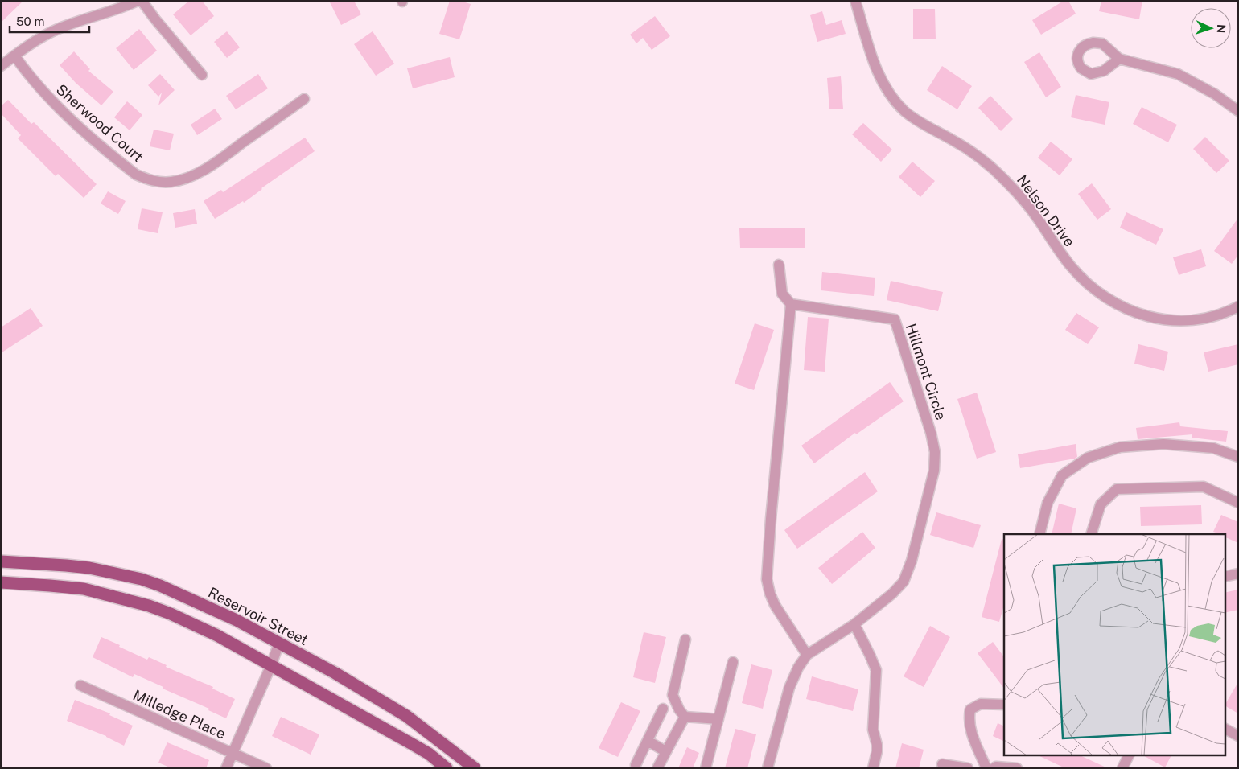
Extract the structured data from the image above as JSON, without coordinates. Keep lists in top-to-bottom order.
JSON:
{
  "streets": {
    "main road": ["Reservoir Street"],
    "street": [
      "Sherwood Court",
      "Nelson Drive",
      "Hillmont Circle",
      "Milledge Place"
    ]
  },
  "scale_bar": "50 m",
  "north": "right"
}
